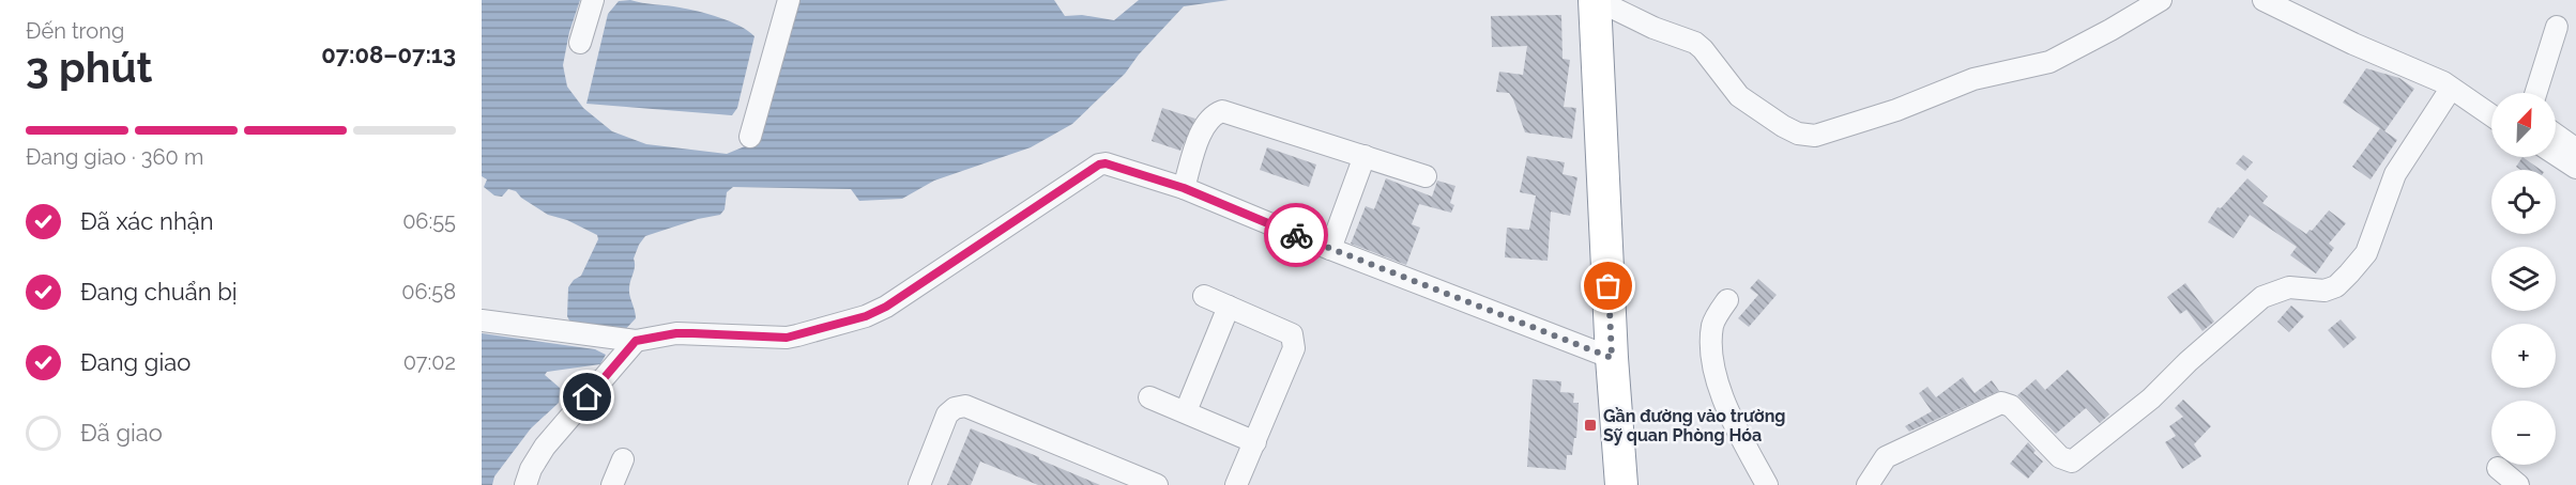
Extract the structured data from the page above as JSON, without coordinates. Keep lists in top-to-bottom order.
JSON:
{
  "places": {
    "transit": ["Gần đường vào trường Sỹ quan Phòng Hóa"]
  },
  "north": "top right",
  "page": {
    "heading": ["3 phút", "Đến trong", "07:08–07:13"],
    "map_buttons": ["+", "−"],
    "bar": "Đang giao · 360 m",
    "list": [
      ["Đã xác nhận", "06:55"],
      ["Đang chuẩn bị", "06:58"],
      ["Đang giao", "07:02"],
      "Đã giao"
    ]
  }
}
